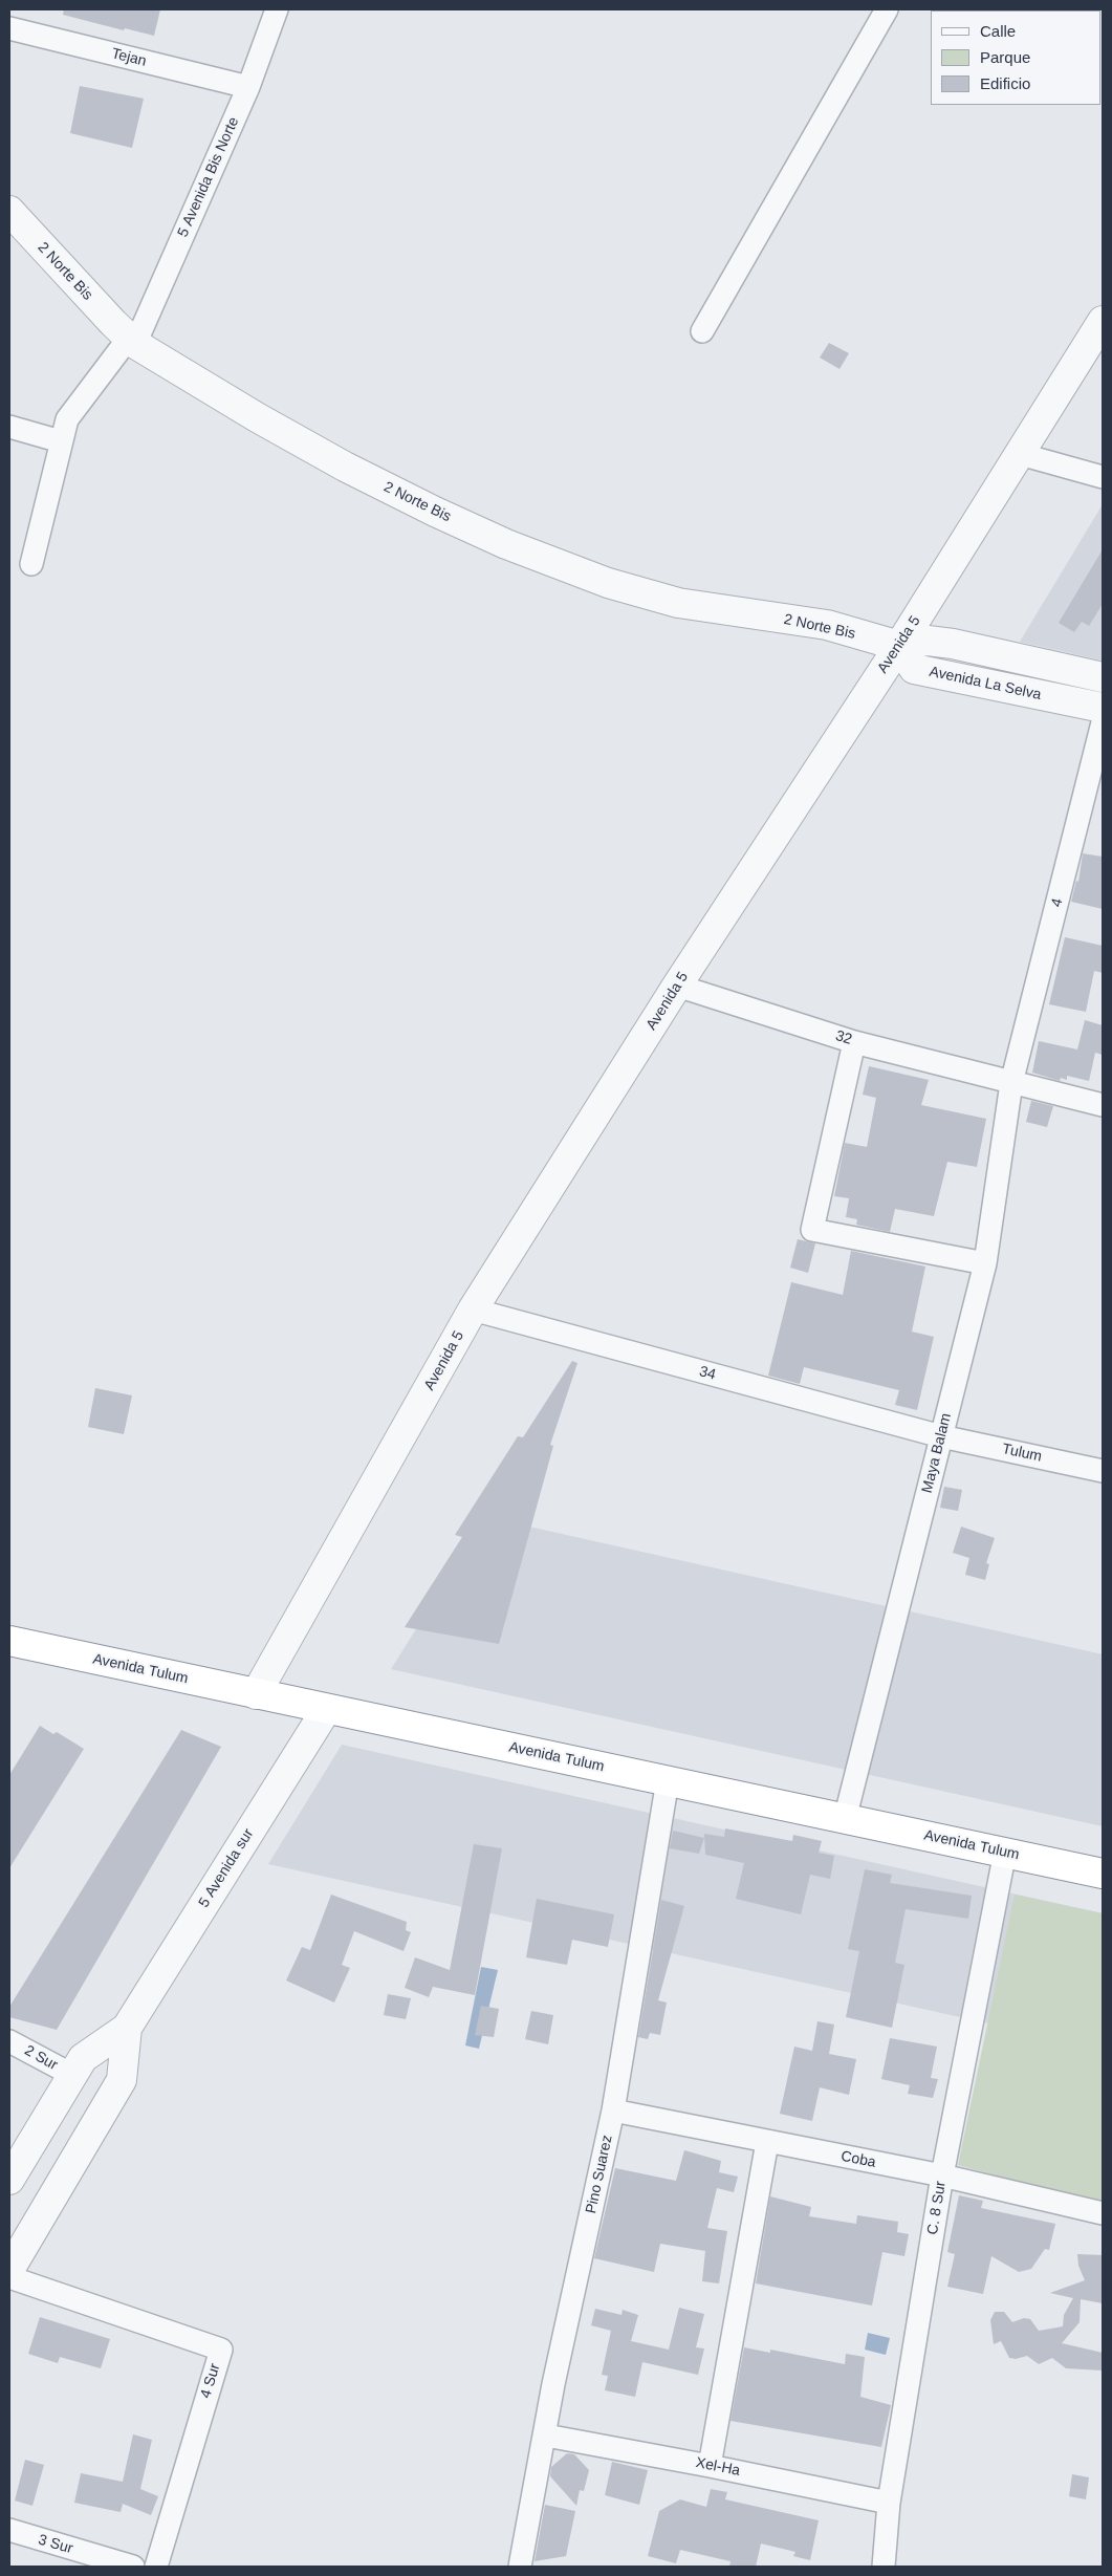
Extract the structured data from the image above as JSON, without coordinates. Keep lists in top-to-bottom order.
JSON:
{
  "streets": {
    "highway": ["Avenida Tulum"],
    "street": [
      "Tejan",
      "5 Avenida Bis Norte",
      "2 Norte Bis",
      "Avenida 5",
      "Avenida La Selva",
      "4",
      "32",
      "34",
      "Maya Balam",
      "Tulum",
      "5 Avenida sur",
      "2 Sur",
      "Coba",
      "Pino Suarez",
      "C. 8 Sur",
      "4 Sur",
      "Xel-Ha",
      "3 Sur"
    ]
  },
  "crossings": [
    ["Tejan", "5 Avenida Bis Norte"],
    ["5 Avenida Bis Norte", "2 Norte Bis"],
    ["2 Norte Bis", "Avenida 5"],
    ["2 Norte Bis", "Avenida La Selva"],
    ["Avenida 5", "Avenida La Selva"],
    ["Avenida 5", "32"],
    ["Avenida 5", "34"],
    ["Avenida 5", "Avenida Tulum"],
    ["4", "32"],
    ["4", "Maya Balam"],
    ["32", "Maya Balam"],
    ["34", "Maya Balam"],
    ["34", "Tulum"],
    ["Maya Balam", "Tulum"],
    ["Maya Balam", "Avenida Tulum"],
    ["Avenida Tulum", "5 Avenida sur"],
    ["Avenida Tulum", "Pino Suarez"],
    ["Avenida Tulum", "C. 8 Sur"],
    ["Coba", "Pino Suarez"],
    ["Coba", "C. 8 Sur"],
    ["Pino Suarez", "Xel-Ha"],
    ["C. 8 Sur", "Xel-Ha"]
  ],
  "legend": ["Calle", "Parque", "Edificio"]
}
